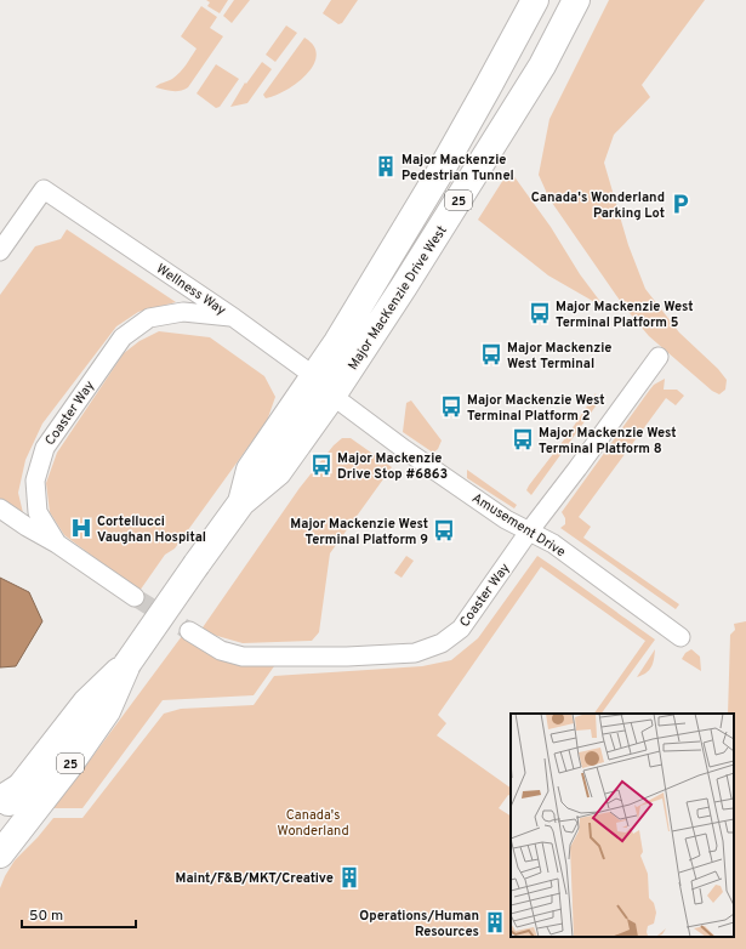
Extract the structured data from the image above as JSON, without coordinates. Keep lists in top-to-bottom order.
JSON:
{
  "streets": {
    "main road": ["25", "Major MacKenzie Drive West"],
    "street": ["Wellness Way", "Coaster Way", "Amusement Drive"]
  },
  "crossings": [
    ["Wellness Way", "Major MacKenzie Drive West"],
    ["Wellness Way", "Coaster Way"],
    ["Wellness Way", "Amusement Drive"],
    ["Major MacKenzie Drive West", "Amusement Drive"],
    ["Coaster Way", "Amusement Drive"]
  ],
  "parks": ["Canada's Wonderland"],
  "places": {
    "building": ["Major Mackenzie Pedestrian Tunnel", "Maint/F&B/MKT/Creative", "Operations/Human Resources"],
    "parking": ["Canada's Wonderland Parking Lot"],
    "bus stop": [
      "Major Mackenzie West Terminal Platform 5",
      "Major Mackenzie West Terminal",
      "Major Mackenzie West Terminal Platform 2",
      "Major Mackenzie West Terminal Platform 8",
      "Major Mackenzie Drive Stop #6863",
      "Major Mackenzie West Terminal Platform 9"
    ],
    "hospital": ["Cortellucci Vaughan Hospital"]
  },
  "scale_bar": "50 m"
}
